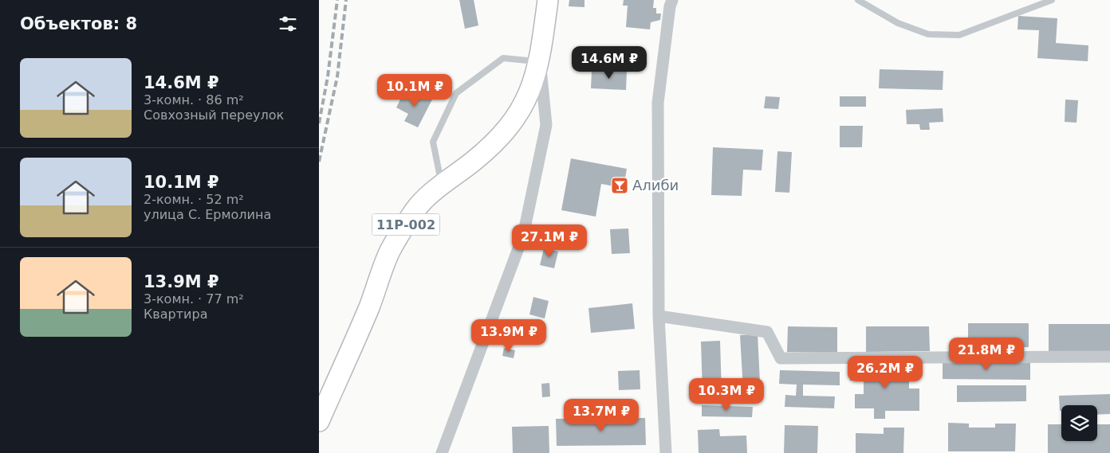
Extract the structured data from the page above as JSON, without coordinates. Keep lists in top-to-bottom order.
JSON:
{
  "streets": {
    "main road": ["11Р-002"]
  },
  "places": {
    "bar": ["Алиби"]
  },
  "page": {
    "heading": "Объектов: 8",
    "price": [
      "14.6M ₽",
      "10.1M ₽",
      "27.1M ₽",
      "13.9M ₽",
      "21.8M ₽",
      "26.2M ₽",
      "10.3M ₽",
      "13.7M ₽"
    ],
    "list": [
      {
        "name": "14.6M ₽",
        "note": "3-комн. · 86 m² · Совхозный переулок"
      },
      {
        "name": "10.1M ₽",
        "note": "2-комн. · 52 m² · улица С. Ермолина"
      },
      {
        "name": "13.9M ₽",
        "note": "3-комн. · 77 m² · Квартира"
      }
    ]
  }
}
